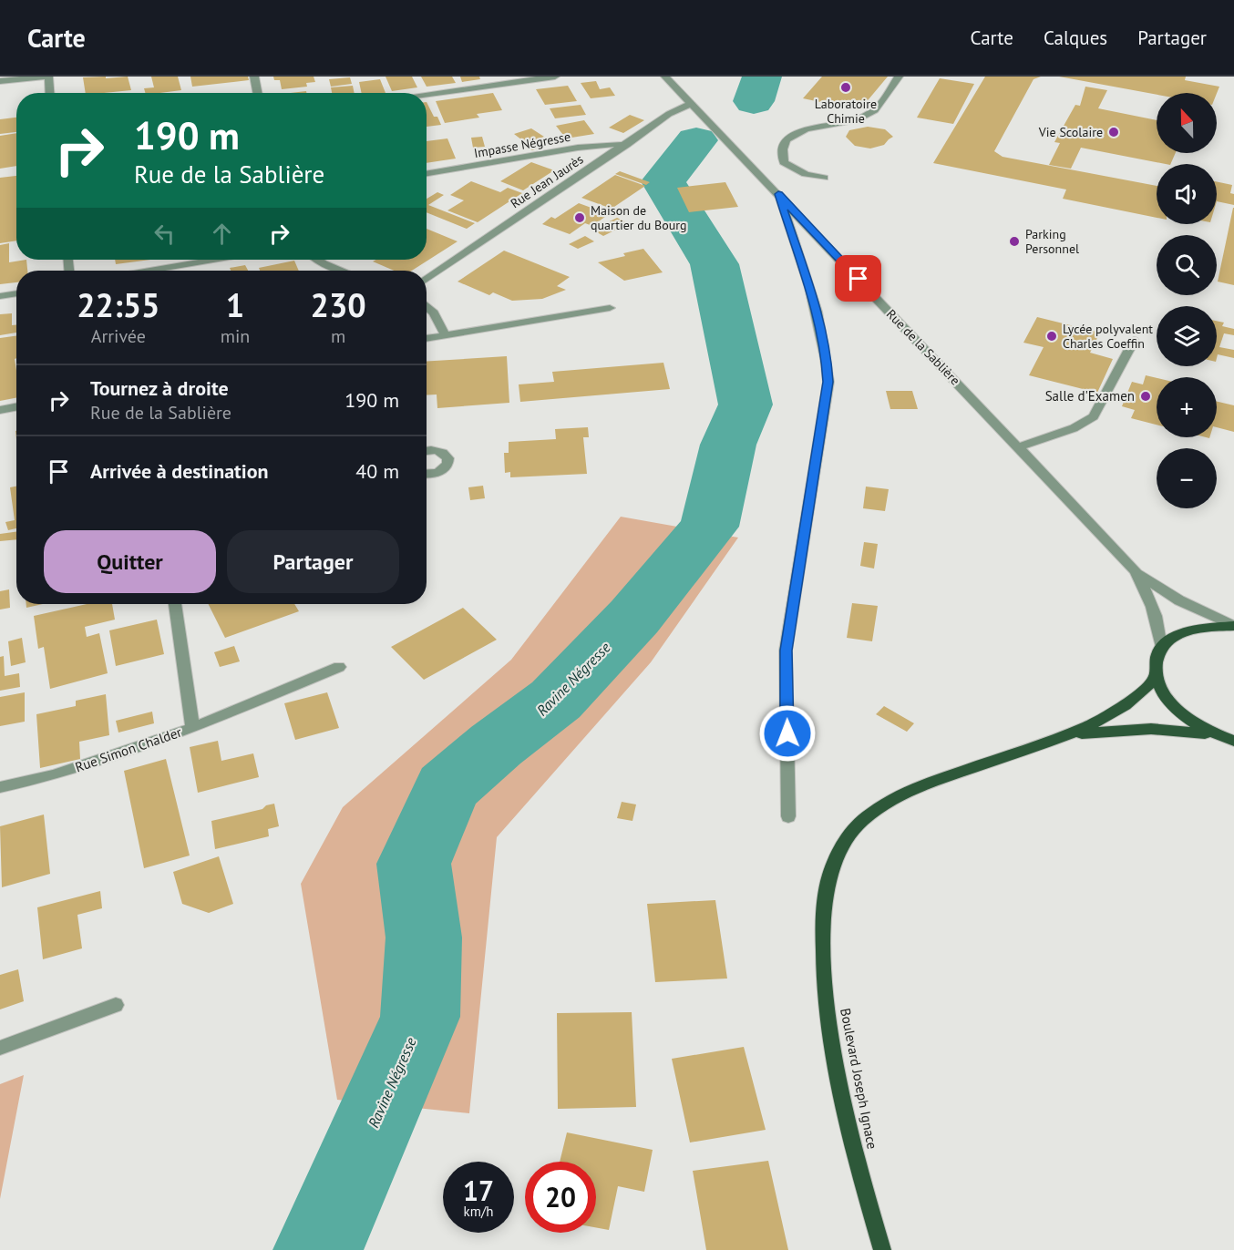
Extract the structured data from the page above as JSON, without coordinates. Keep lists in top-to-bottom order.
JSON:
{
  "streets": {
    "main road": ["Boulevard Joseph Ignace"],
    "street": [
      "Impasse Négresse",
      "Rue Jean Jaurès",
      "Rue de la Sablière",
      "Rue Simon Chalder"
    ]
  },
  "crossings": [
    ["Impasse Négresse", "Rue Jean Jaurès"],
    ["Rue Jean Jaurès", "Rue de la Sablière"]
  ],
  "water": ["Ravine Négresse"],
  "places": [
    "Laboratoire Chimie",
    "Vie Scolaire",
    "Maison de quartier du Bourg",
    "Parking Personnel",
    "Lycée polyvalent Charles Coeffin",
    "Salle d'Examen"
  ],
  "north": "top",
  "page": {
    "header": "Carte",
    "nav": ["Carte", "Calques", "Partager"],
    "map_buttons": ["+", "−"],
    "turn": ["190 m", "Rue de la Sablière"],
    "eta": [
      "22:55",
      "Arrivée",
      "1",
      "min",
      "230",
      "m"
    ],
    "list": [
      {
        "name": "Tournez à droite",
        "note": "Rue de la Sablière",
        "value": "190 m"
      },
      {
        "name": "Arrivée à destination",
        "value": "40 m"
      }
    ],
    "buttons": ["Quitter", "Partager"],
    "speed": "17 km/h",
    "limit": "20"
  }
}
